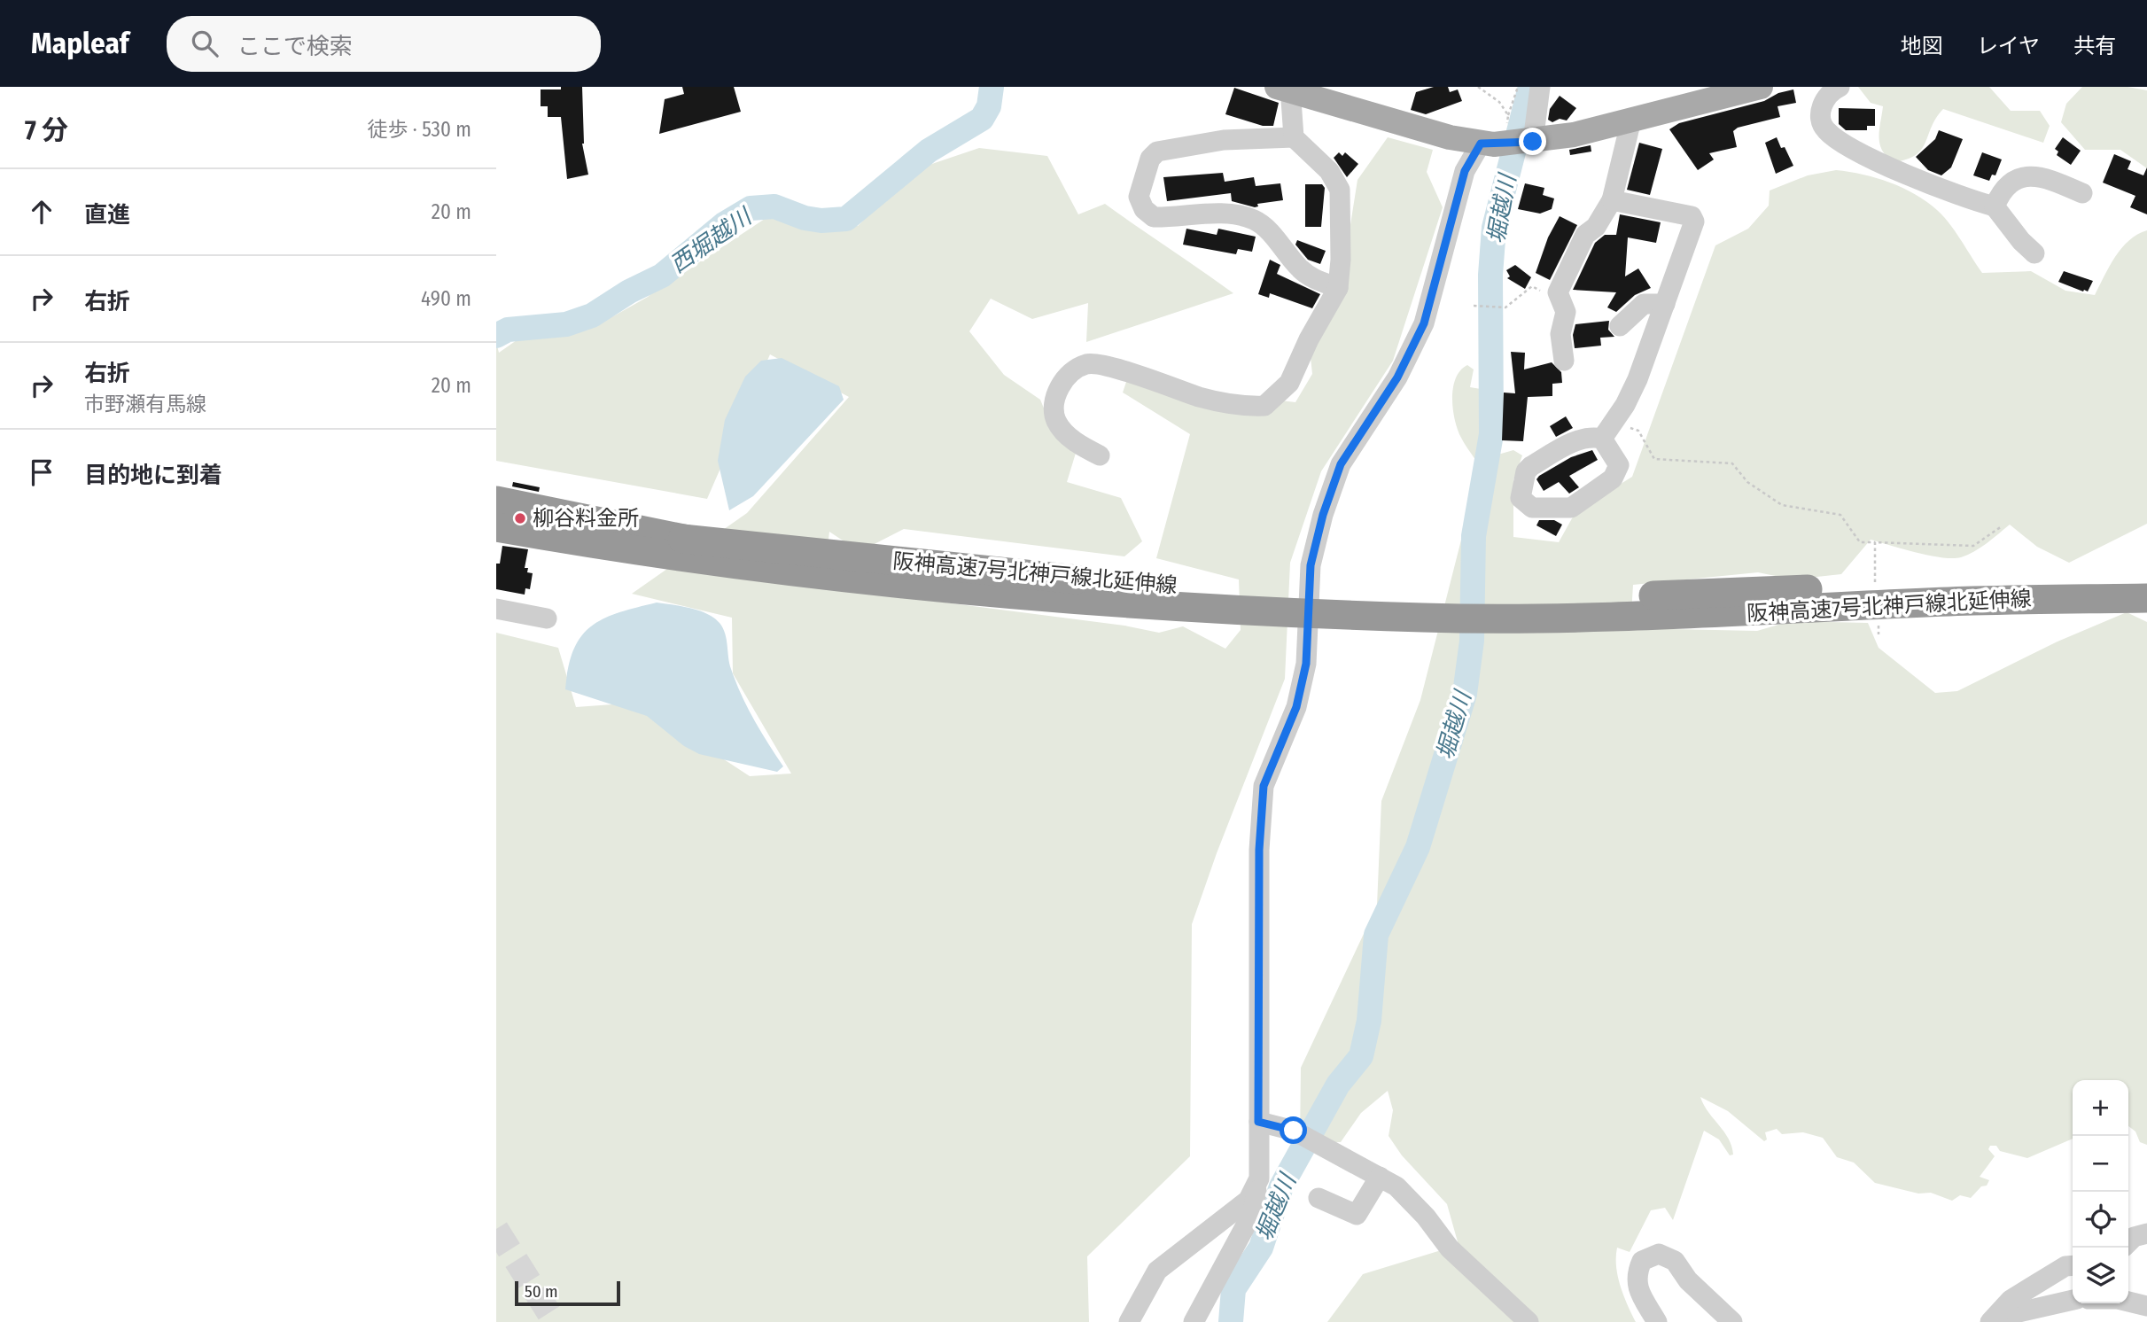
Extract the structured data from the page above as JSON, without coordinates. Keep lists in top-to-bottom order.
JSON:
{
  "streets": {
    "highway": ["阪神高速7号北神戸線北延伸線"]
  },
  "water": ["堀越川", "西堀越川"],
  "places": ["柳谷料金所"],
  "scale_bar": "50 m",
  "page": {
    "header": "Mapleaf",
    "search": "ここで検索",
    "nav": ["地図", "レイヤ", "共有"],
    "heading": ["7 分", "徒歩 · 530 m"],
    "list": [
      ["直進", "20 m"],
      ["右折", "490 m"],
      ["右折", "市野瀬有馬線", "20 m"],
      "目的地に到着"
    ],
    "map_buttons": ["+", "−"],
    "scale": "50 m"
  }
}
